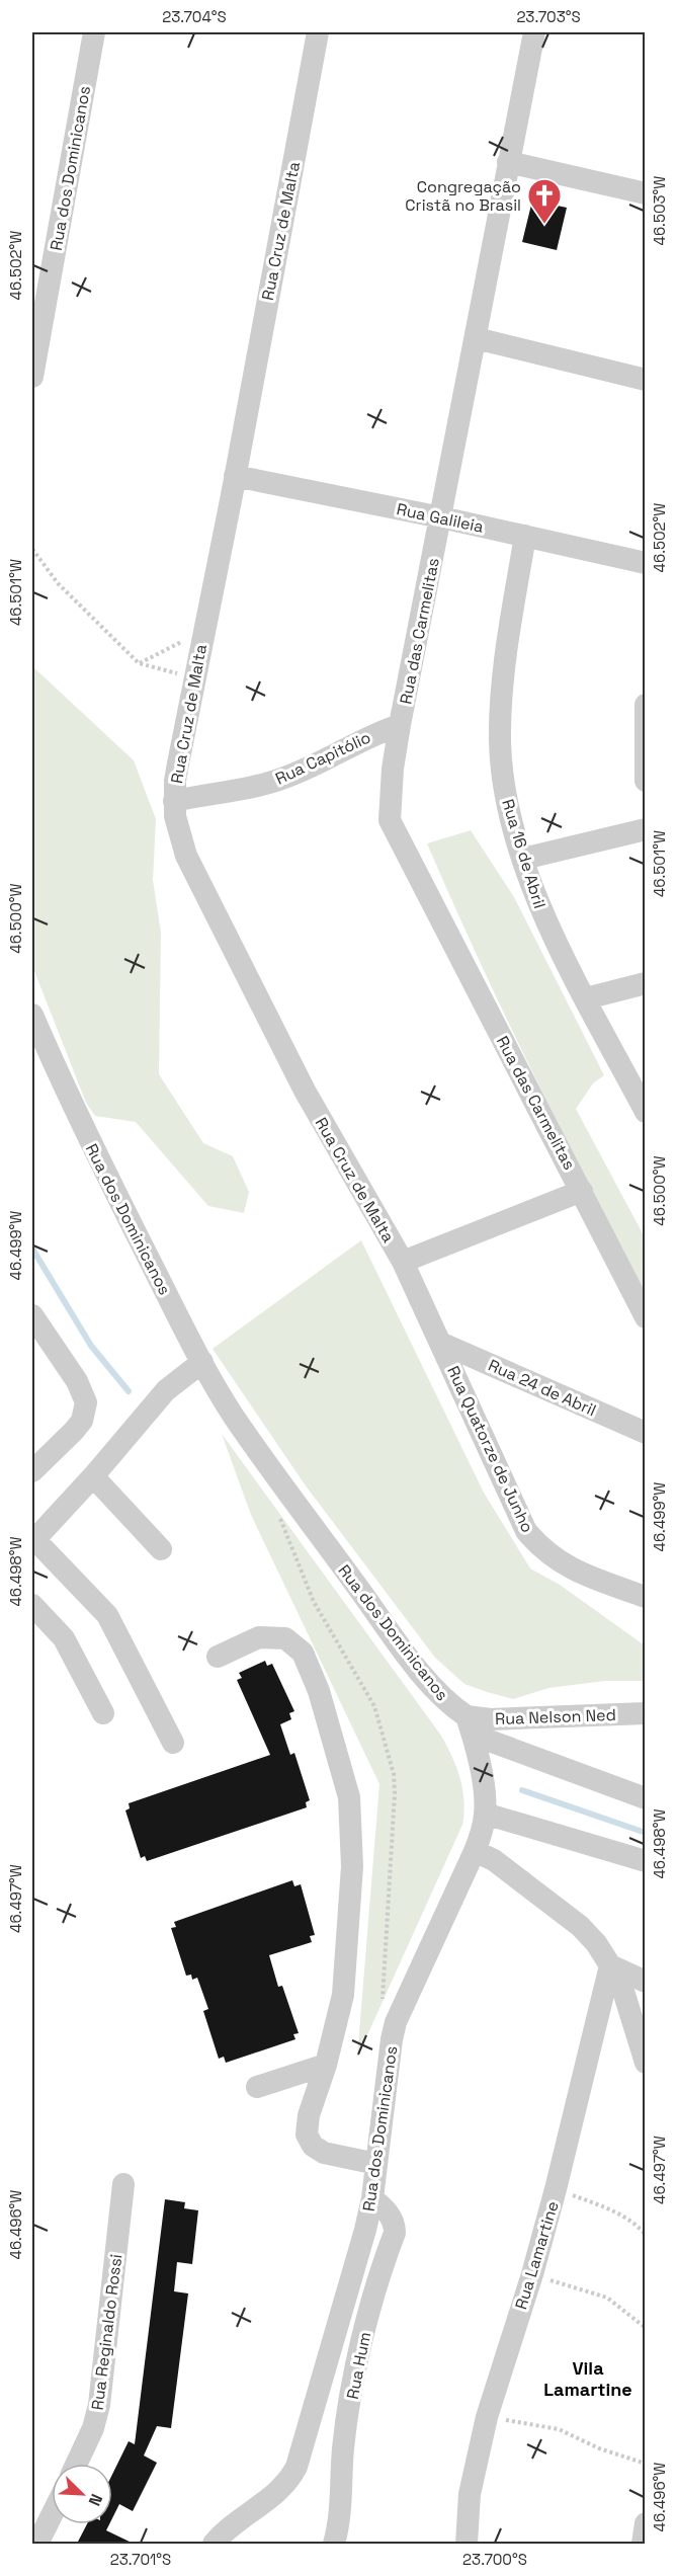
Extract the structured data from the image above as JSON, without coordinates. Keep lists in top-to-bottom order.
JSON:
{
  "streets": {
    "street": [
      "Rua dos Dominicanos",
      "Rua Cruz de Malta",
      "Rua Galileia",
      "Rua das Carmelitas",
      "Rua Capitólio",
      "Rua 16 de Abril",
      "Rua 24 de Abril",
      "Rua Quatorze de Junho",
      "Rua Nelson Ned",
      "Rua Lamartine",
      "Rua Reginaldo Rossi",
      "Rua Hum"
    ]
  },
  "crossings": [
    ["Rua dos Dominicanos", "Rua Nelson Ned"],
    ["Rua dos Dominicanos", "Rua Hum"],
    ["Rua Cruz de Malta", "Rua Galileia"],
    ["Rua Cruz de Malta", "Rua Capitólio"],
    ["Rua Cruz de Malta", "Rua 24 de Abril"],
    ["Rua Cruz de Malta", "Rua Quatorze de Junho"],
    ["Rua Galileia", "Rua das Carmelitas"],
    ["Rua Galileia", "Rua 16 de Abril"],
    ["Rua das Carmelitas", "Rua Capitólio"],
    ["Rua 24 de Abril", "Rua Quatorze de Junho"]
  ],
  "districts": ["Vila Lamartine"],
  "places": {
    "church": ["Congregação Cristã no Brasil"]
  },
  "north": "bottom right",
  "coordinates": [
    "23.704°S",
    "23.703°S",
    "46.503°W",
    "46.502°W",
    "46.501°W",
    "46.500°W",
    "46.499°W",
    "46.498°W",
    "46.497°W",
    "46.496°W",
    "23.701°S",
    "23.700°S"
  ]
}
